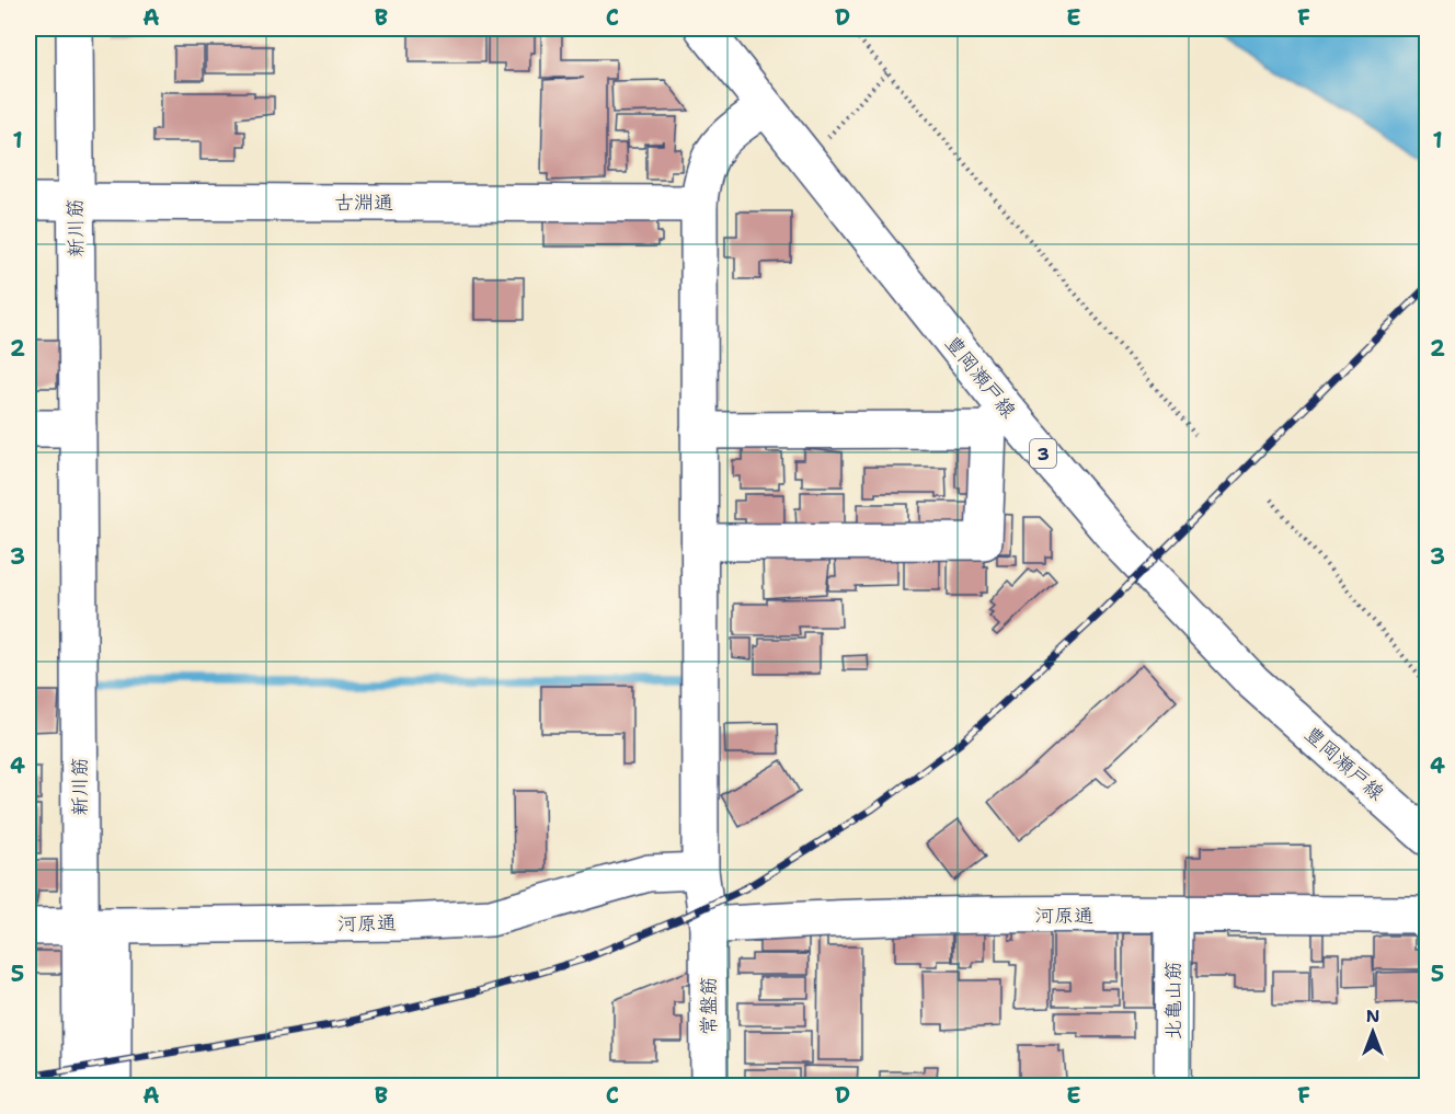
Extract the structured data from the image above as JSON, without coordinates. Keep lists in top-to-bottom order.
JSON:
{
  "streets": {
    "street": [
      "古淵通",
      "新川筋",
      "豊岡瀬戸線",
      "3",
      "河原通",
      "北亀山筋",
      "常盤筋"
    ]
  },
  "crossings": [
    ["古淵通", "新川筋"],
    ["古淵通", "常盤筋"],
    ["新川筋", "河原通"],
    ["豊岡瀬戸線", "常盤筋"],
    ["河原通", "北亀山筋"],
    ["河原通", "常盤筋"]
  ],
  "north": "top",
  "grid": {
    "columns": [
      "A",
      "B",
      "C",
      "D",
      "E",
      "F"
    ],
    "rows": [
      "1",
      "2",
      "3",
      "4",
      "5"
    ]
  }
}
